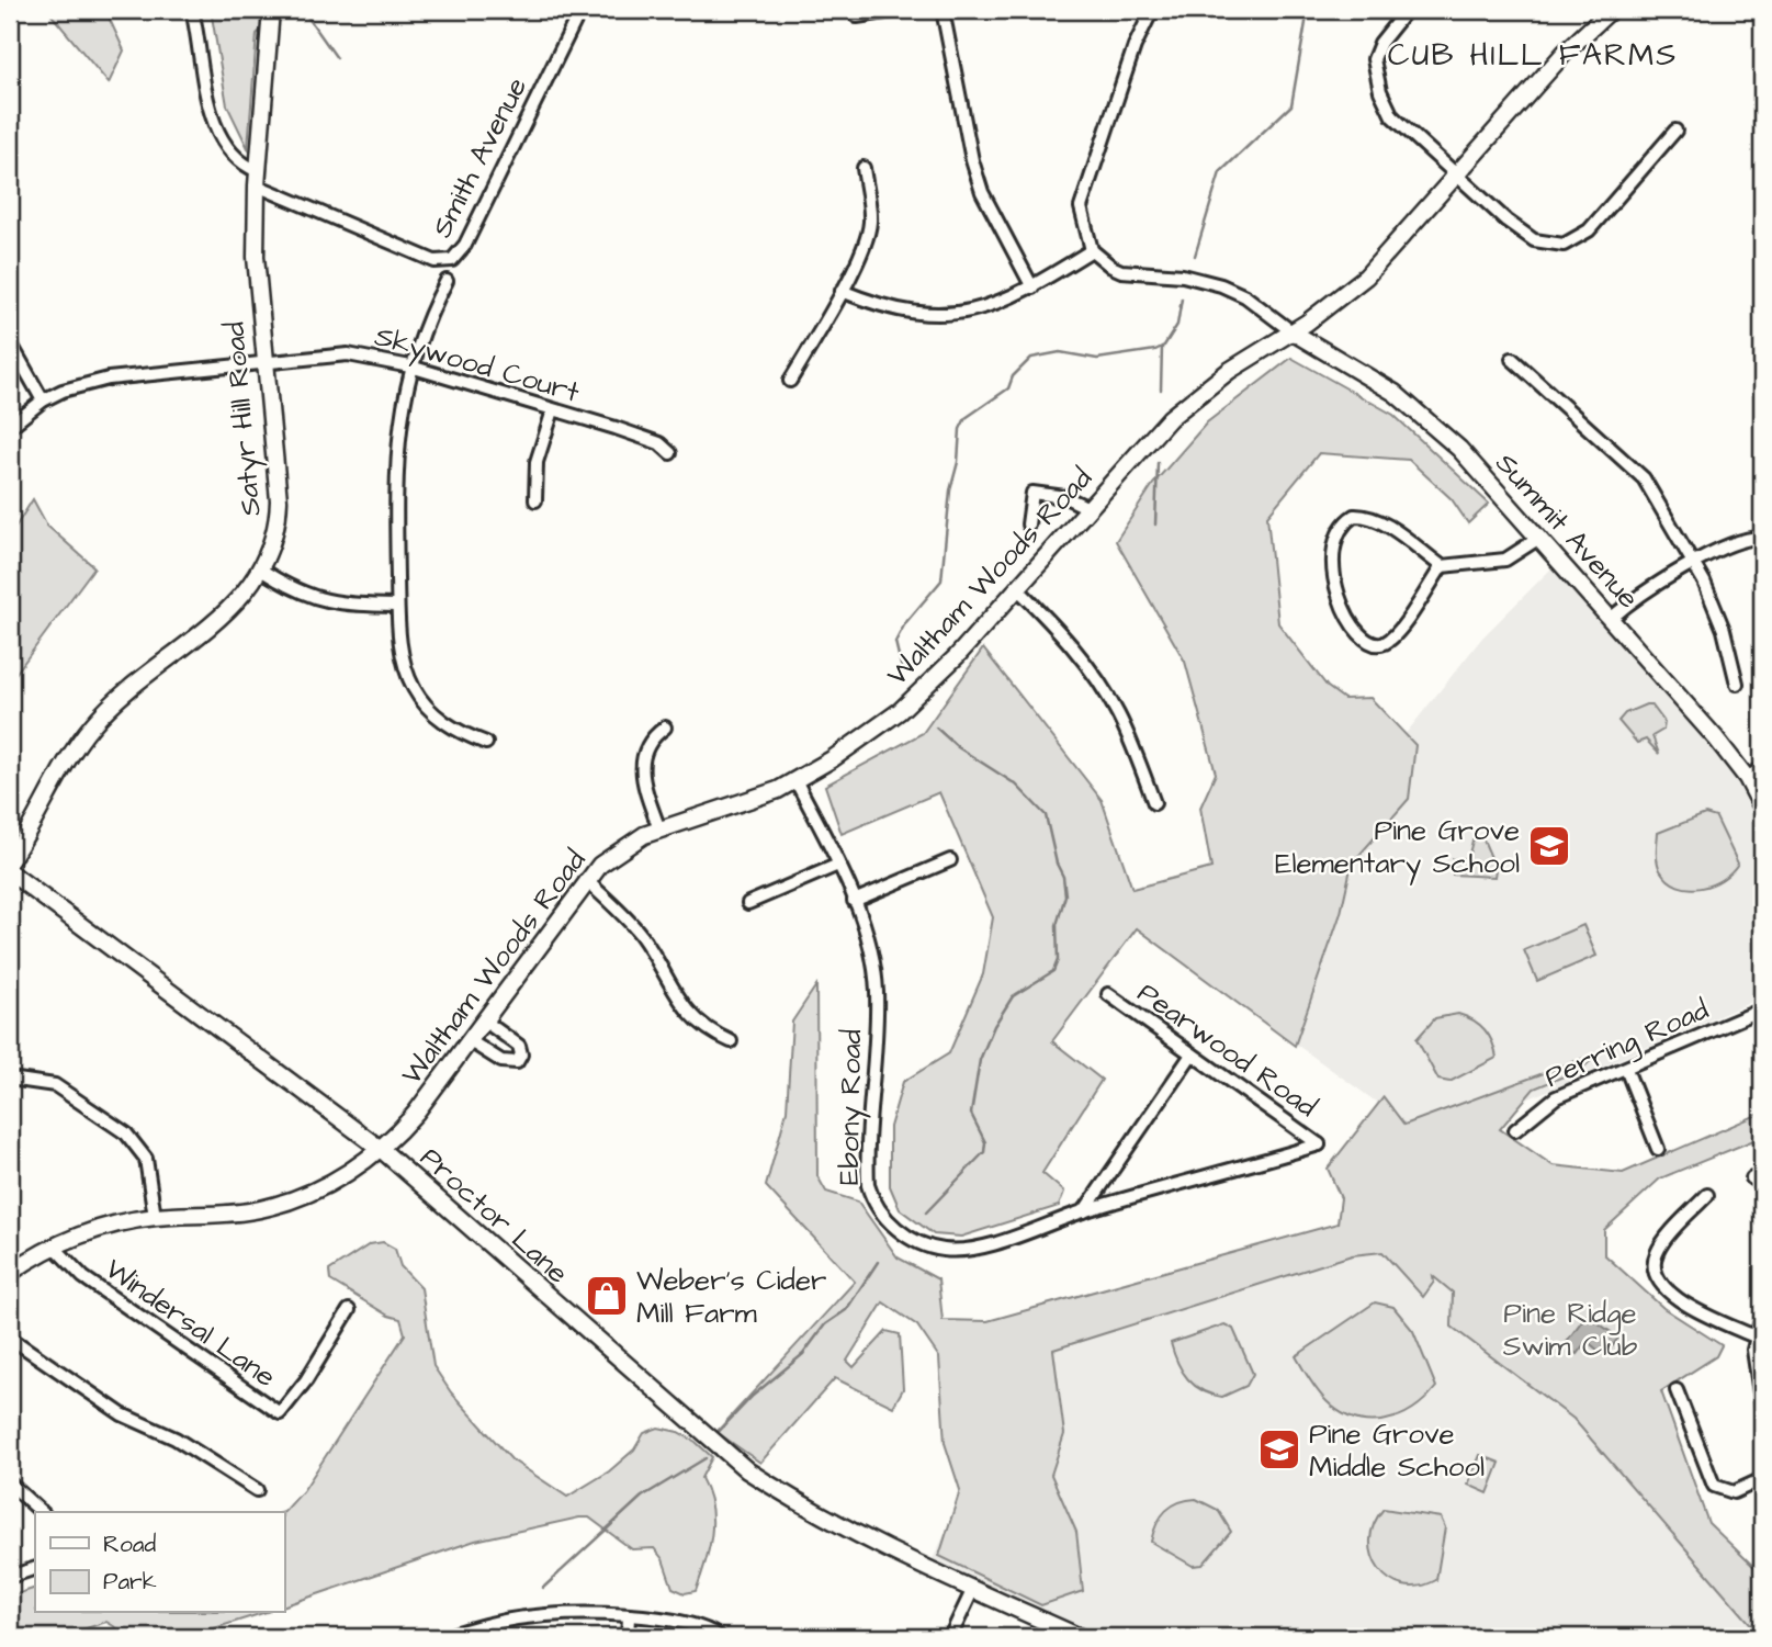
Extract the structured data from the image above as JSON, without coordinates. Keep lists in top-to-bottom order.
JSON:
{
  "streets": {
    "street": [
      "Smith Avenue",
      "Skywood Court",
      "Satyr Hill Road",
      "Summit Avenue",
      "Waltham Woods Road",
      "Perring Road",
      "Pearwood Road",
      "Ebony Road",
      "Proctor Lane",
      "Windersal Lane"
    ]
  },
  "crossings": [
    ["Smith Avenue", "Satyr Hill Road"],
    ["Skywood Court", "Satyr Hill Road"],
    ["Summit Avenue", "Waltham Woods Road"],
    ["Waltham Woods Road", "Ebony Road"],
    ["Waltham Woods Road", "Proctor Lane"],
    ["Waltham Woods Road", "Windersal Lane"],
    ["Pearwood Road", "Ebony Road"]
  ],
  "districts": ["CUB HILL FARMS"],
  "parks": ["Pine Ridge Swim Club"],
  "places": {
    "school or university": ["Pine Grove Elementary School", "Pine Grove Middle School"],
    "shop": ["Weber's Cider Mill Farm"]
  },
  "legend": ["Road", "Park"]
}
